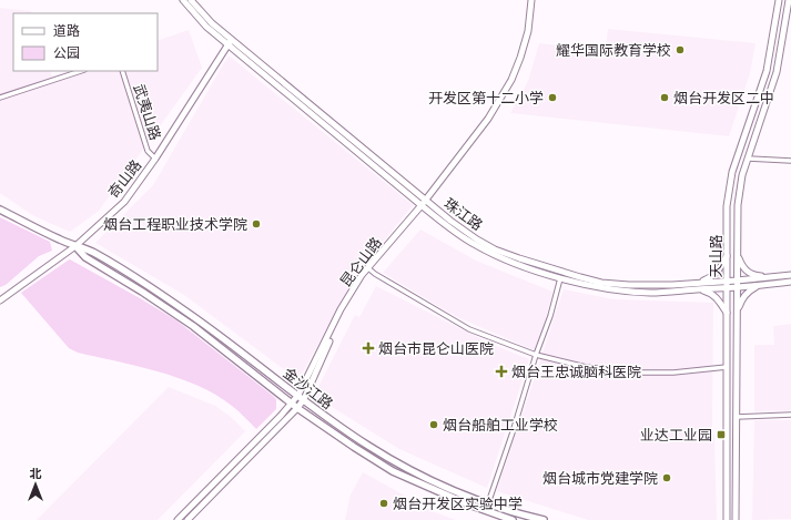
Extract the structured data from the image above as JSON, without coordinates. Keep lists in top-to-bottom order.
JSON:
{
  "streets": {
    "main road": ["金沙江路"],
    "street": [
      "武夷山路",
      "奇山路",
      "珠江路",
      "天山路",
      "昆仑山路"
    ]
  },
  "crossings": [
    ["武夷山路", "奇山路"],
    ["奇山路", "珠江路"],
    ["奇山路", "金沙江路"],
    ["珠江路", "天山路"],
    ["珠江路", "昆仑山路"],
    ["昆仑山路", "金沙江路"]
  ],
  "places": {
    "other": [
      "耀华国际教育学校",
      "开发区第十二小学",
      "烟台开发区二中",
      "烟台工程职业技术学院",
      "烟台船舶工业学校",
      "烟台城市党建学院",
      "烟台开发区实验中学"
    ],
    "health": ["烟台市昆仑山医院", "烟台王忠诚脑科医院"],
    "transit": ["业达工业园"]
  },
  "legend": ["道路", "公园"],
  "north": "top"
}
